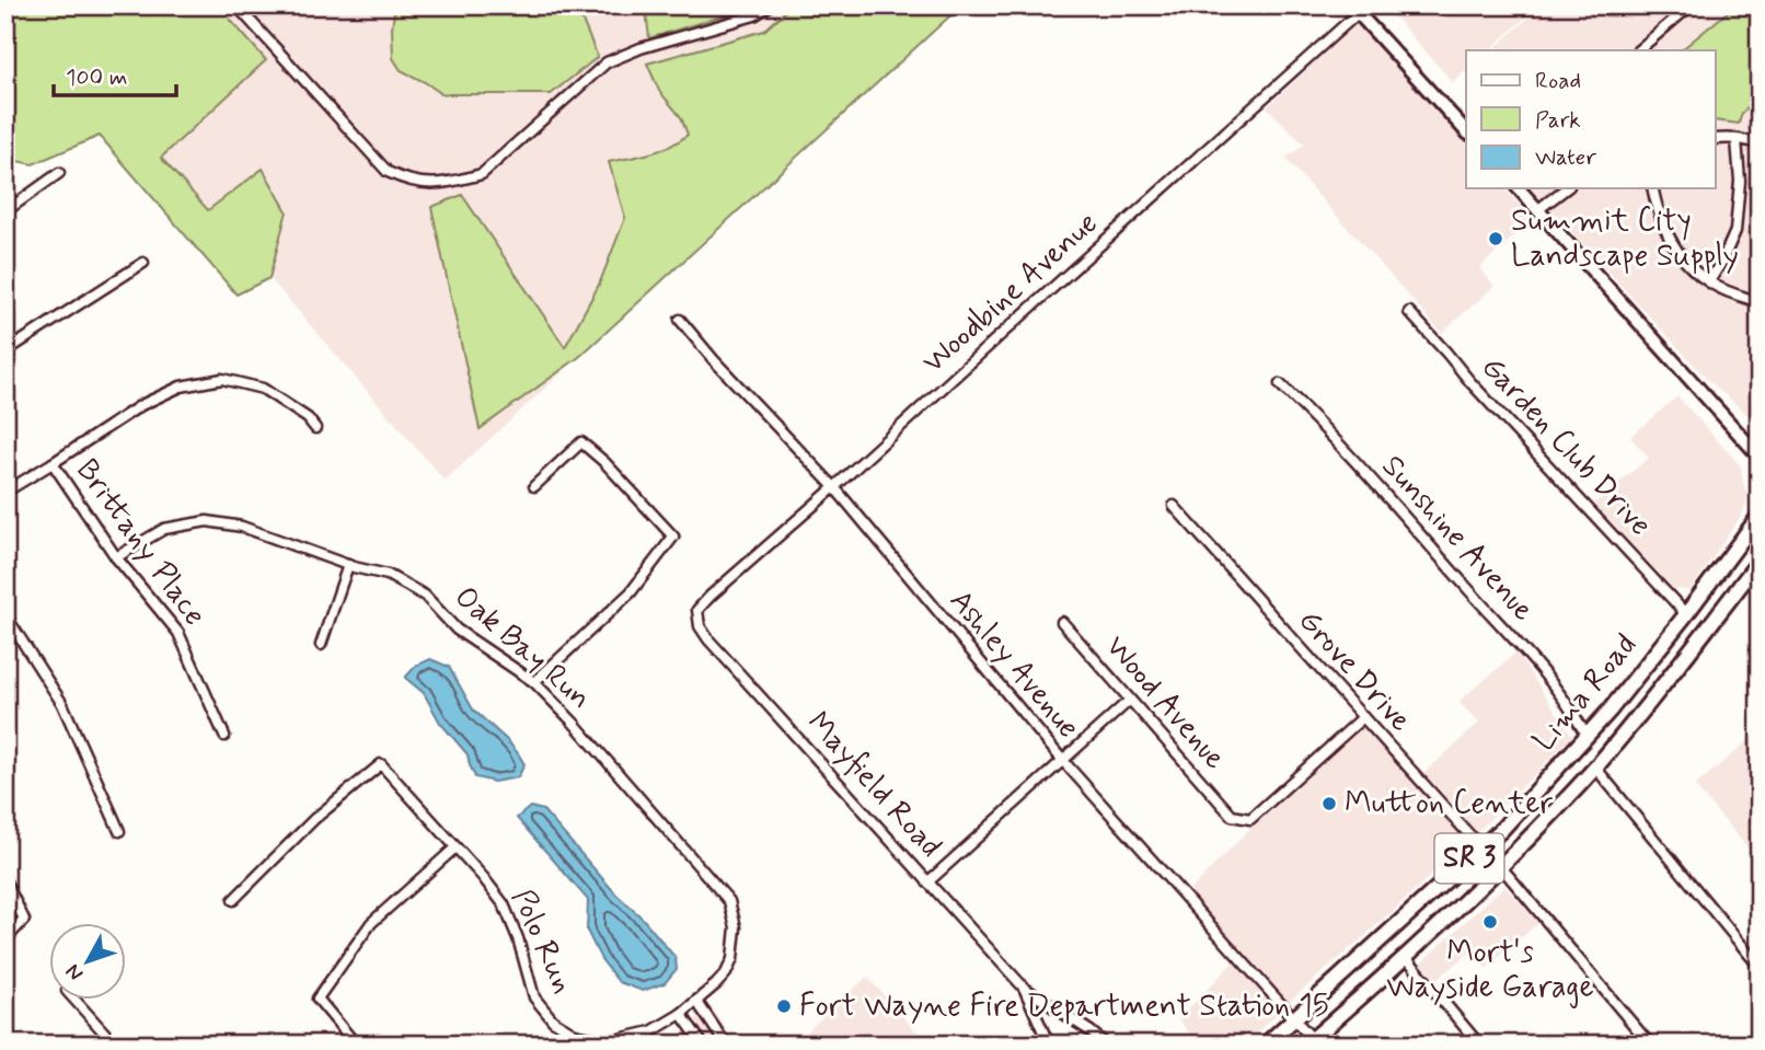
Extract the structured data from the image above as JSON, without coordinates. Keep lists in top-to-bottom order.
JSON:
{
  "streets": {
    "highway": ["Lima Road", "SR 3"],
    "street": [
      "Woodbine Avenue",
      "Garden Club Drive",
      "Sunshine Avenue",
      "Brittany Place",
      "Oak Bay Run",
      "Ashley Avenue",
      "Grove Drive",
      "Wood Avenue",
      "Mayfield Road",
      "Polo Run"
    ]
  },
  "crossings": [
    ["Woodbine Avenue", "Ashley Avenue"],
    ["Woodbine Avenue", "Mayfield Road"],
    ["Garden Club Drive", "Lima Road"],
    ["Sunshine Avenue", "Lima Road"],
    ["Brittany Place", "Oak Bay Run"],
    ["Oak Bay Run", "Polo Run"],
    ["Ashley Avenue", "Lima Road"],
    ["Grove Drive", "Lima Road"],
    ["Grove Drive", "Wood Avenue"]
  ],
  "places": [
    "Summit City Landscape Supply",
    "Mutton Center",
    "Mort's Wayside Garage",
    "Fort Wayne Fire Department Station 15"
  ],
  "legend": ["Road", "Park", "Water"],
  "scale_bar": "100 m",
  "north": "bottom left"
}
